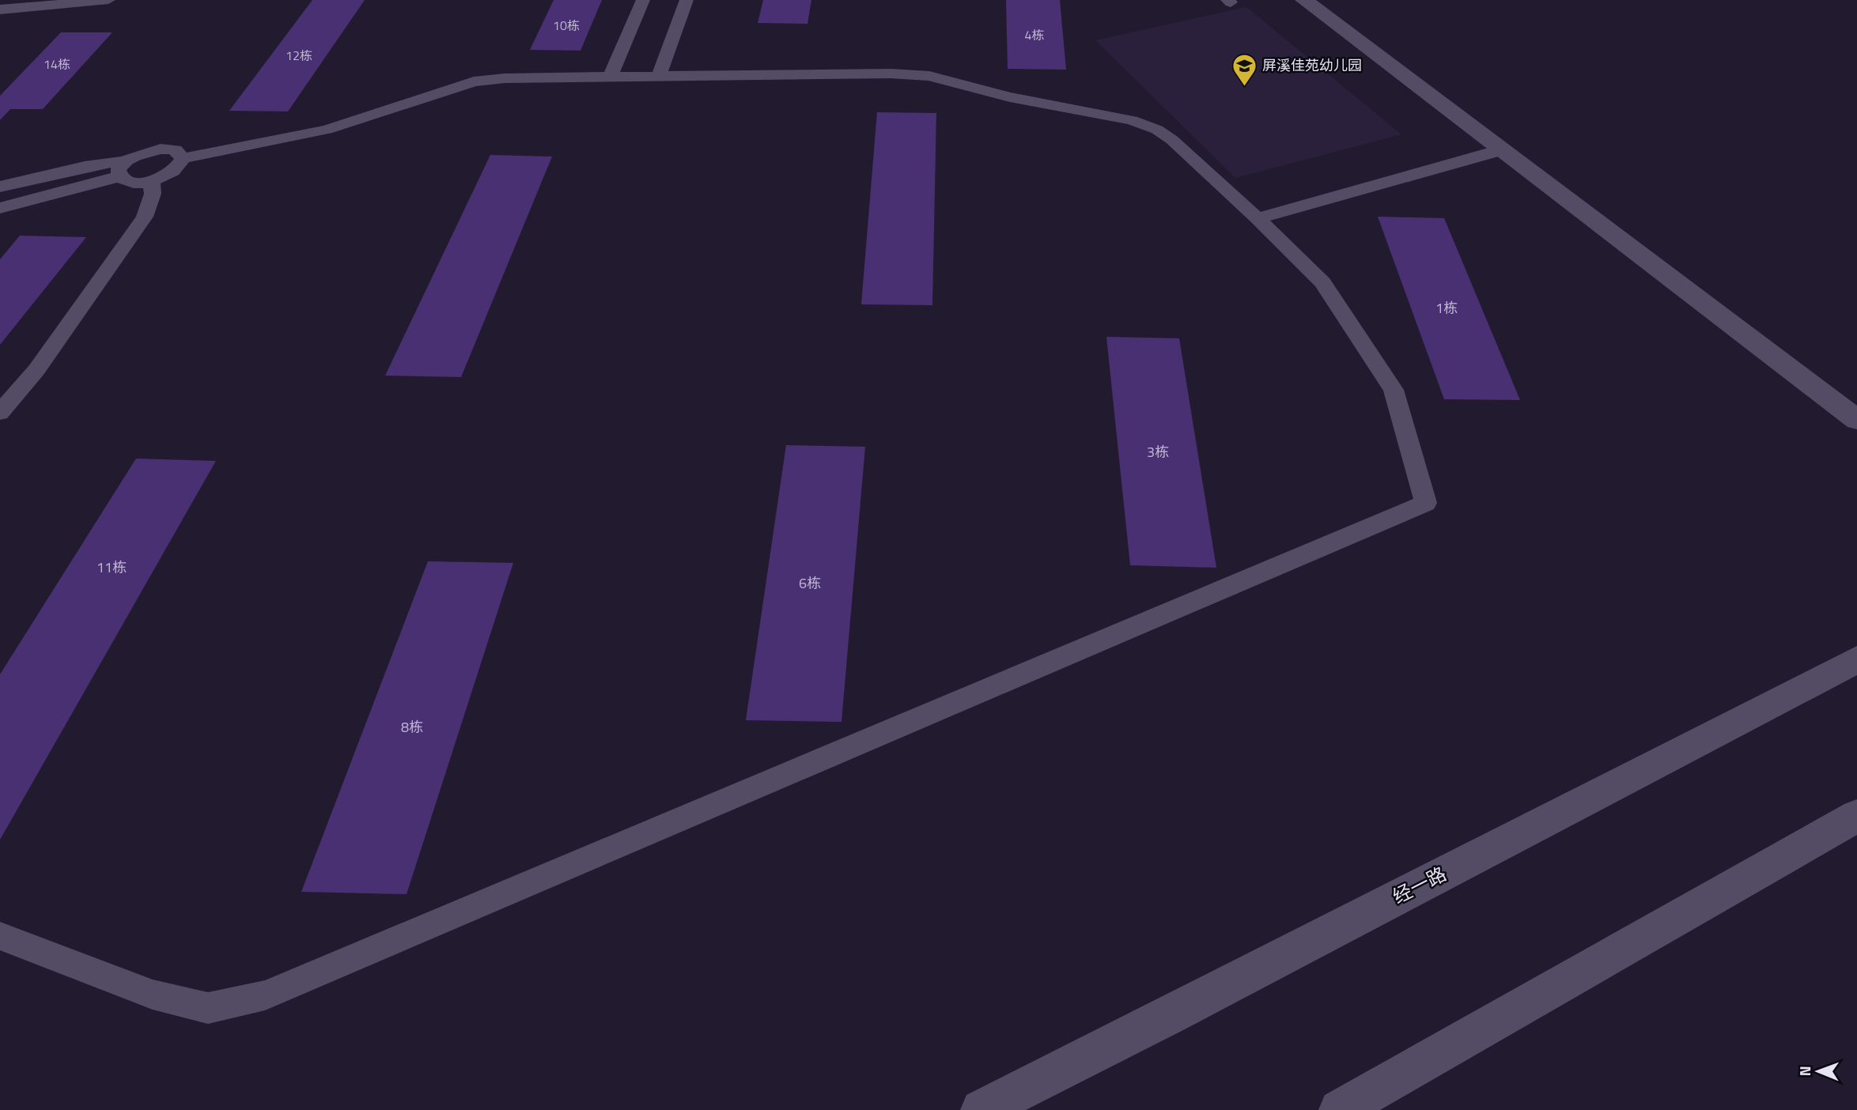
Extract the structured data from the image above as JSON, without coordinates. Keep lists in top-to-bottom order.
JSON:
{
  "streets": {
    "main road": ["经一路"]
  },
  "places": {
    "school or university": ["屛溪佳苑幼儿园"]
  },
  "house_numbers": [
    "10栋",
    "4栋",
    "12栋",
    "14栋",
    "1栋",
    "3栋",
    "11栋",
    "6栋",
    "8栋"
  ],
  "north": "left"
}
